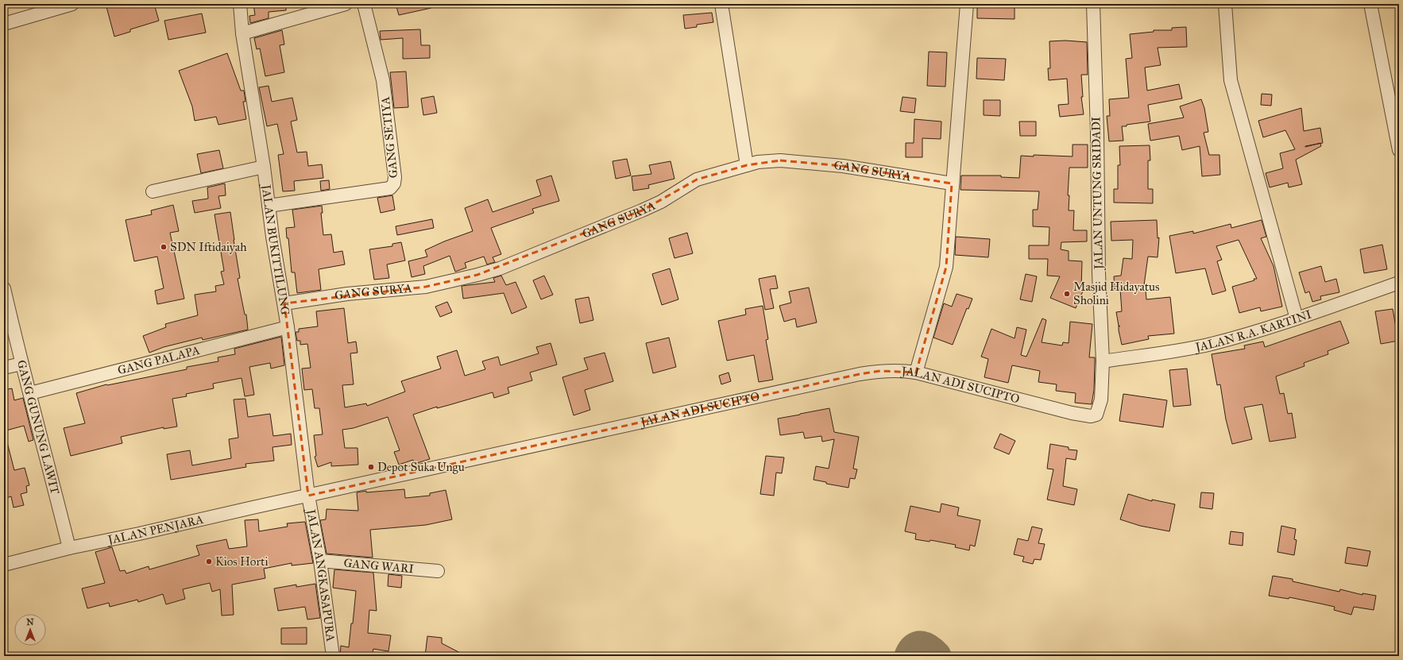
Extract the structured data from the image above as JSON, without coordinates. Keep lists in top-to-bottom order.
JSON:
{
  "streets": {
    "street": [
      "GANG SETIYA",
      "GANG SURYA",
      "JALAN UNTUNG SRIDADI",
      "JALAN BUKITTILUNG",
      "JALAN R.A. KARTINI",
      "GANG PALAPA",
      "JALAN ADI SUCIPTO",
      "GANG GUNUNG LAWIT",
      "JALAN PENJARA",
      "GANG WARI",
      "JALAN ANGKASAPURA"
    ]
  },
  "crossings": [
    ["GANG SETIYA", "JALAN BUKITTILUNG"],
    ["GANG SURYA", "JALAN BUKITTILUNG"],
    ["JALAN UNTUNG SRIDADI", "JALAN R.A. KARTINI"],
    ["JALAN UNTUNG SRIDADI", "JALAN ADI SUCIPTO"],
    ["JALAN BUKITTILUNG", "GANG PALAPA"],
    ["JALAN BUKITTILUNG", "JALAN ADI SUCIPTO"],
    ["JALAN BUKITTILUNG", "JALAN PENJARA"],
    ["JALAN BUKITTILUNG", "JALAN ANGKASAPURA"],
    ["GANG PALAPA", "GANG GUNUNG LAWIT"],
    ["JALAN ADI SUCIPTO", "JALAN PENJARA"],
    ["JALAN ADI SUCIPTO", "JALAN ANGKASAPURA"],
    ["GANG GUNUNG LAWIT", "JALAN PENJARA"],
    ["JALAN PENJARA", "JALAN ANGKASAPURA"],
    ["GANG WARI", "JALAN ANGKASAPURA"]
  ],
  "places": [
    "SDN Iftidaiyah",
    "Masjid Hidayatus Sholini",
    "Depot Suka Ungu",
    "Kios Horti"
  ],
  "north": "top"
}
